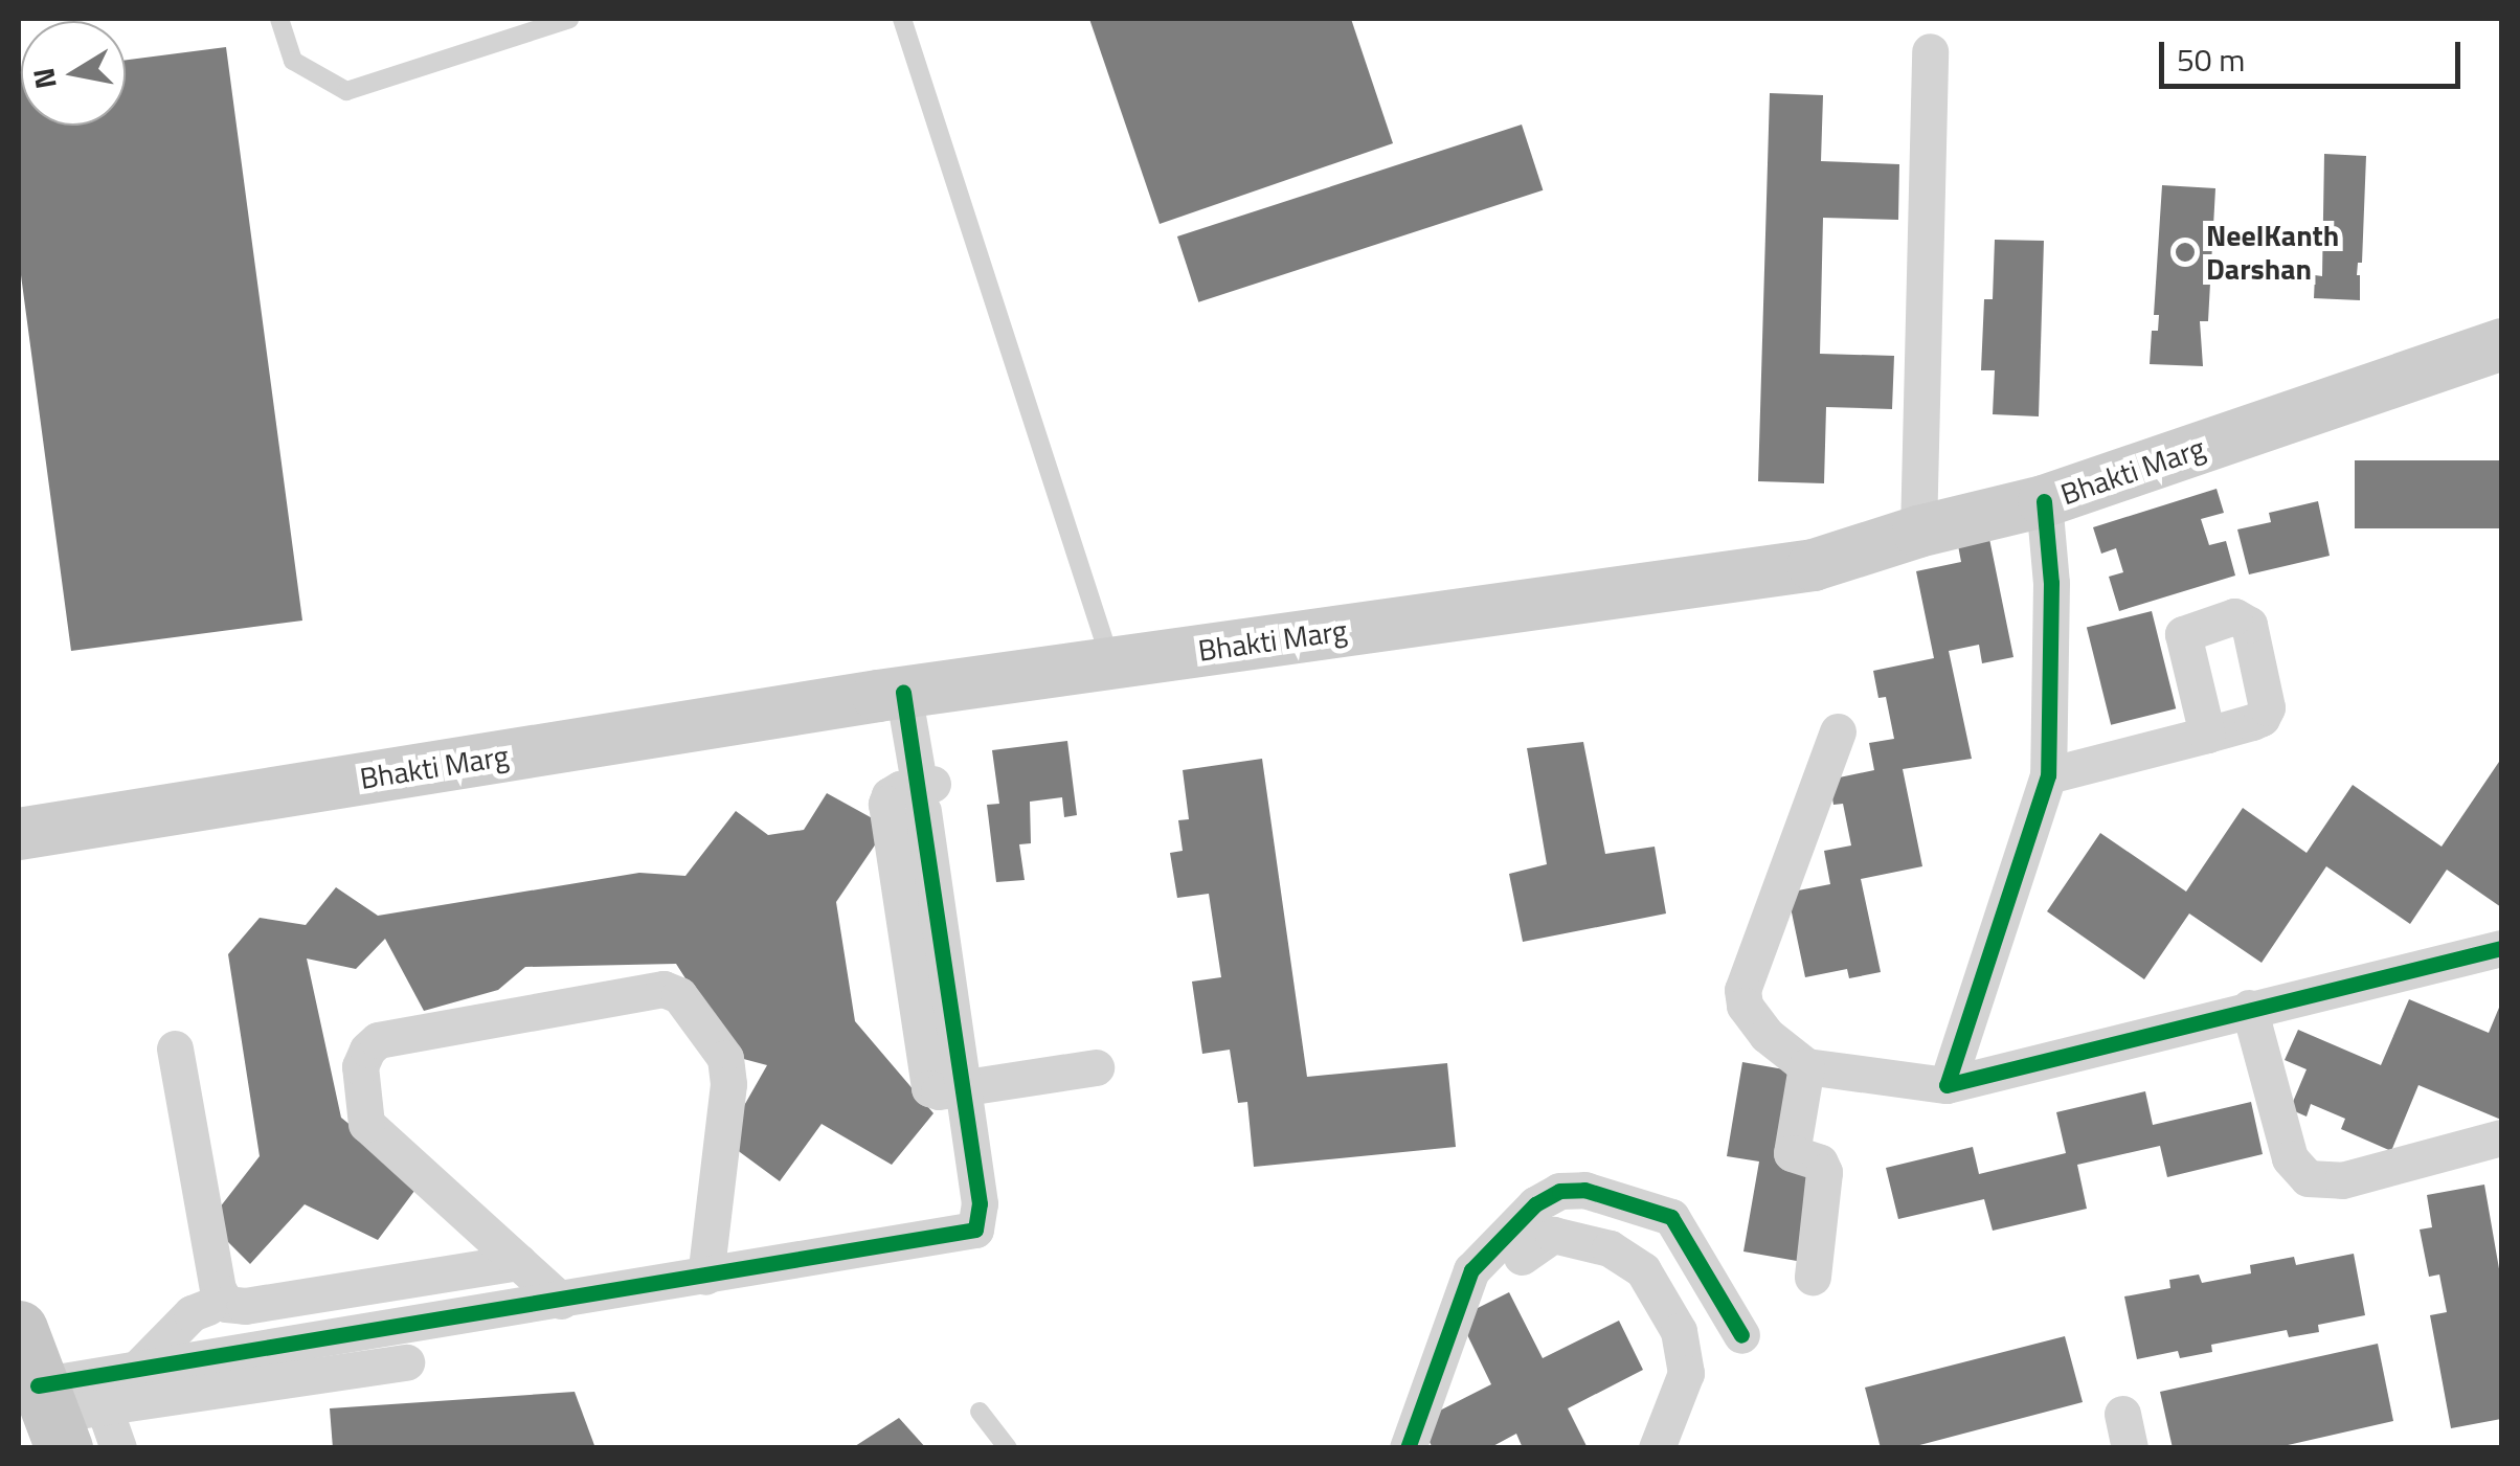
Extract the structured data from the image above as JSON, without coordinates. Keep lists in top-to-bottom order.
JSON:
{
  "streets": {
    "main road": ["Bhakti Marg"]
  },
  "places": ["NeelKanth Darshan"],
  "scale_bar": "50 m",
  "north": "left"
}
